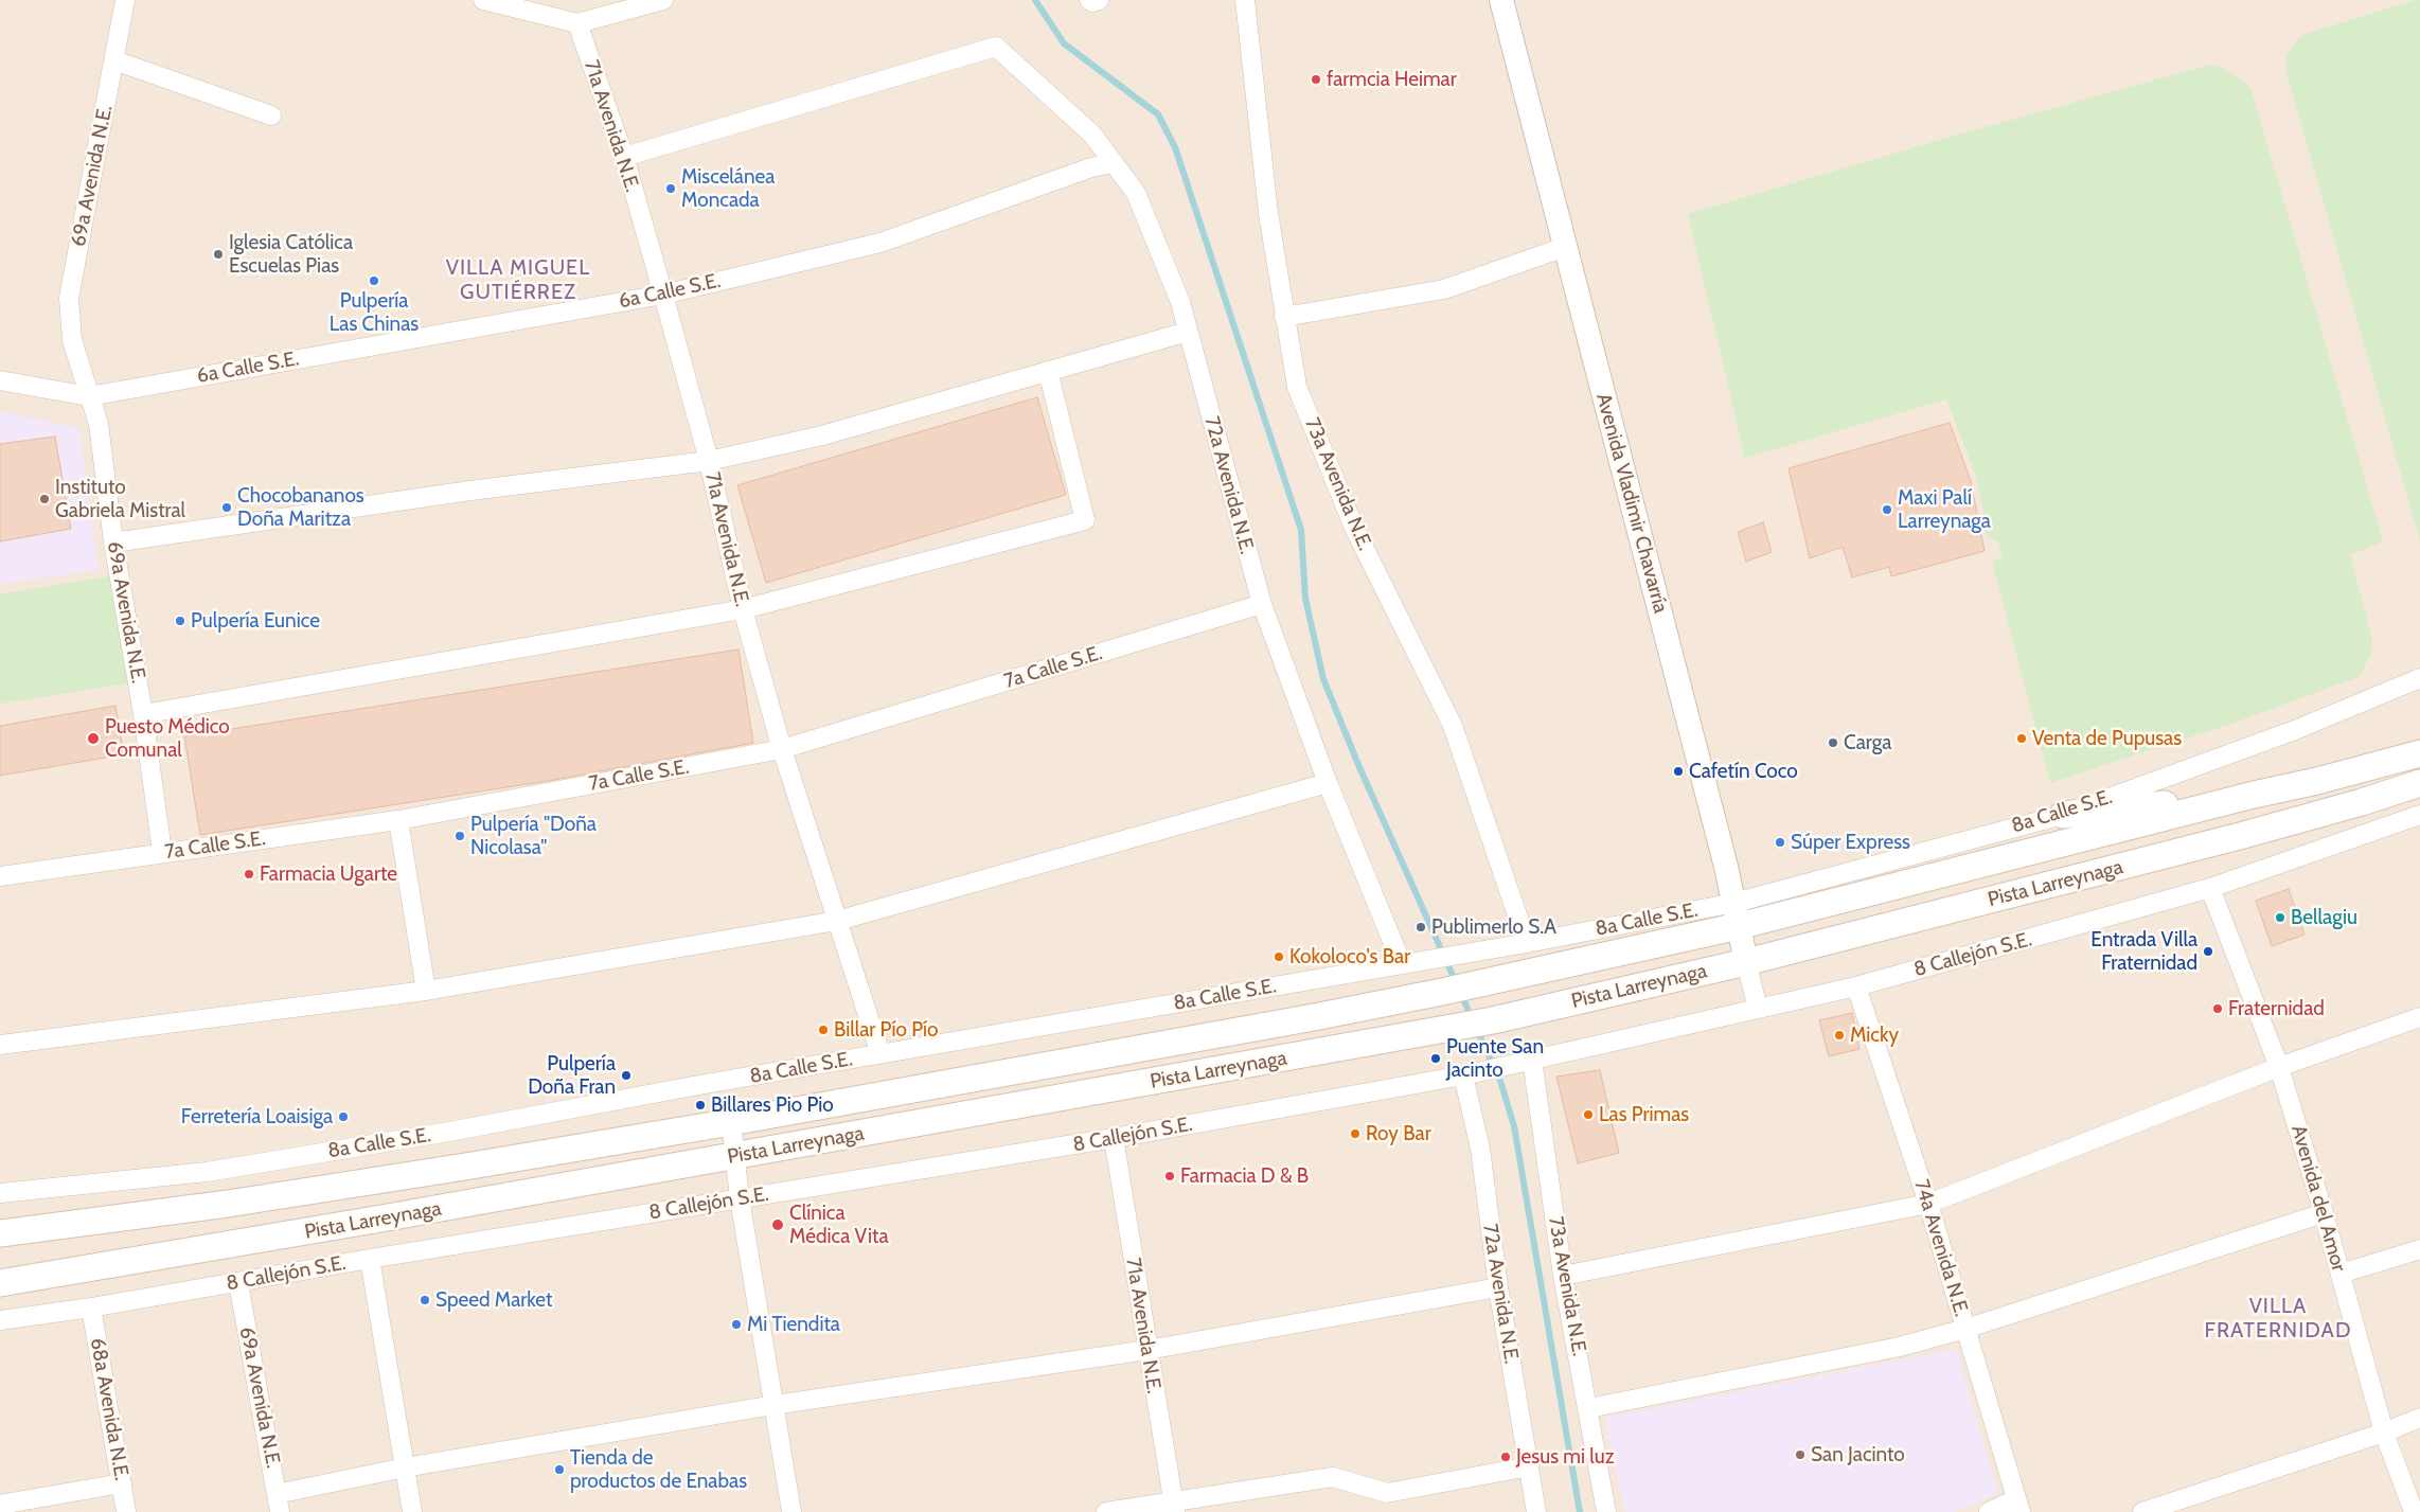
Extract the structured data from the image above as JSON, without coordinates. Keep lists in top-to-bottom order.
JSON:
{
  "streets": {
    "main road": ["Pista Larreynaga"],
    "street": [
      "71a Avenida N.E.",
      "69a Avenida N.E.",
      "6a Calle S.E.",
      "73a Avenida N.E.",
      "72a Avenida N.E.",
      "Avenida Vladimir Chavarría",
      "7a Calle S.E.",
      "8a Calle S.E.",
      "8 Callejón S.E.",
      "Avenida del Amor",
      "74a Avenida N.E.",
      "68a Avenida N.E."
    ]
  },
  "crossings": [
    ["71a Avenida N.E.", "6a Calle S.E."],
    ["71a Avenida N.E.", "72a Avenida N.E."],
    ["71a Avenida N.E.", "7a Calle S.E."],
    ["71a Avenida N.E.", "8a Calle S.E."],
    ["71a Avenida N.E.", "8 Callejón S.E."],
    ["69a Avenida N.E.", "6a Calle S.E."],
    ["69a Avenida N.E.", "7a Calle S.E."],
    ["69a Avenida N.E.", "8 Callejón S.E."],
    ["6a Calle S.E.", "72a Avenida N.E."],
    ["73a Avenida N.E.", "8a Calle S.E."],
    ["73a Avenida N.E.", "8 Callejón S.E."],
    ["72a Avenida N.E.", "7a Calle S.E."],
    ["72a Avenida N.E.", "8a Calle S.E."],
    ["72a Avenida N.E.", "8 Callejón S.E."],
    ["Avenida Vladimir Chavarría", "8a Calle S.E."],
    ["Avenida Vladimir Chavarría", "Pista Larreynaga"],
    ["Avenida Vladimir Chavarría", "8 Callejón S.E."],
    ["8a Calle S.E.", "Pista Larreynaga"],
    ["8 Callejón S.E.", "Avenida del Amor"],
    ["8 Callejón S.E.", "74a Avenida N.E."],
    ["8 Callejón S.E.", "68a Avenida N.E."]
  ],
  "districts": ["VILLA MIGUEL GUTIÉRREZ", "VILLA FRATERNIDAD"],
  "places": [
    "farmcia Heimar",
    "Miscelánea Moncada",
    "Iglesia Católica Escuelas Pias",
    "Pulpería Las Chinas",
    "Instituto Gabriela Mistral",
    "Chocobananos Doña Maritza",
    "Maxi Palí Larreynaga",
    "Pulpería Eunice",
    "Puesto Médico Comunal",
    "Venta de Pupusas",
    "Carga",
    "Cafetín Coco",
    "Pulpería \"Doña Nicolasa\"",
    "Súper Express",
    "Farmacia Ugarte",
    "Bellagiu",
    "Publimerlo S.A",
    "Entrada Villa Fraternidad",
    "Kokoloco's Bar",
    "Fraternidad",
    "Billar Pío Pío",
    "Micky",
    "Puente San Jacinto",
    "Pulpería Doña Fran",
    "Billares Pio Pio",
    "Las Primas",
    "Ferretería Loaisiga",
    "Roy Bar",
    "Farmacia D & B",
    "Clínica Médica Vita",
    "Speed Market",
    "Mi Tiendita",
    "San Jacinto",
    "Jesus mi luz",
    "Tienda de productos de Enabas"
  ]
}
